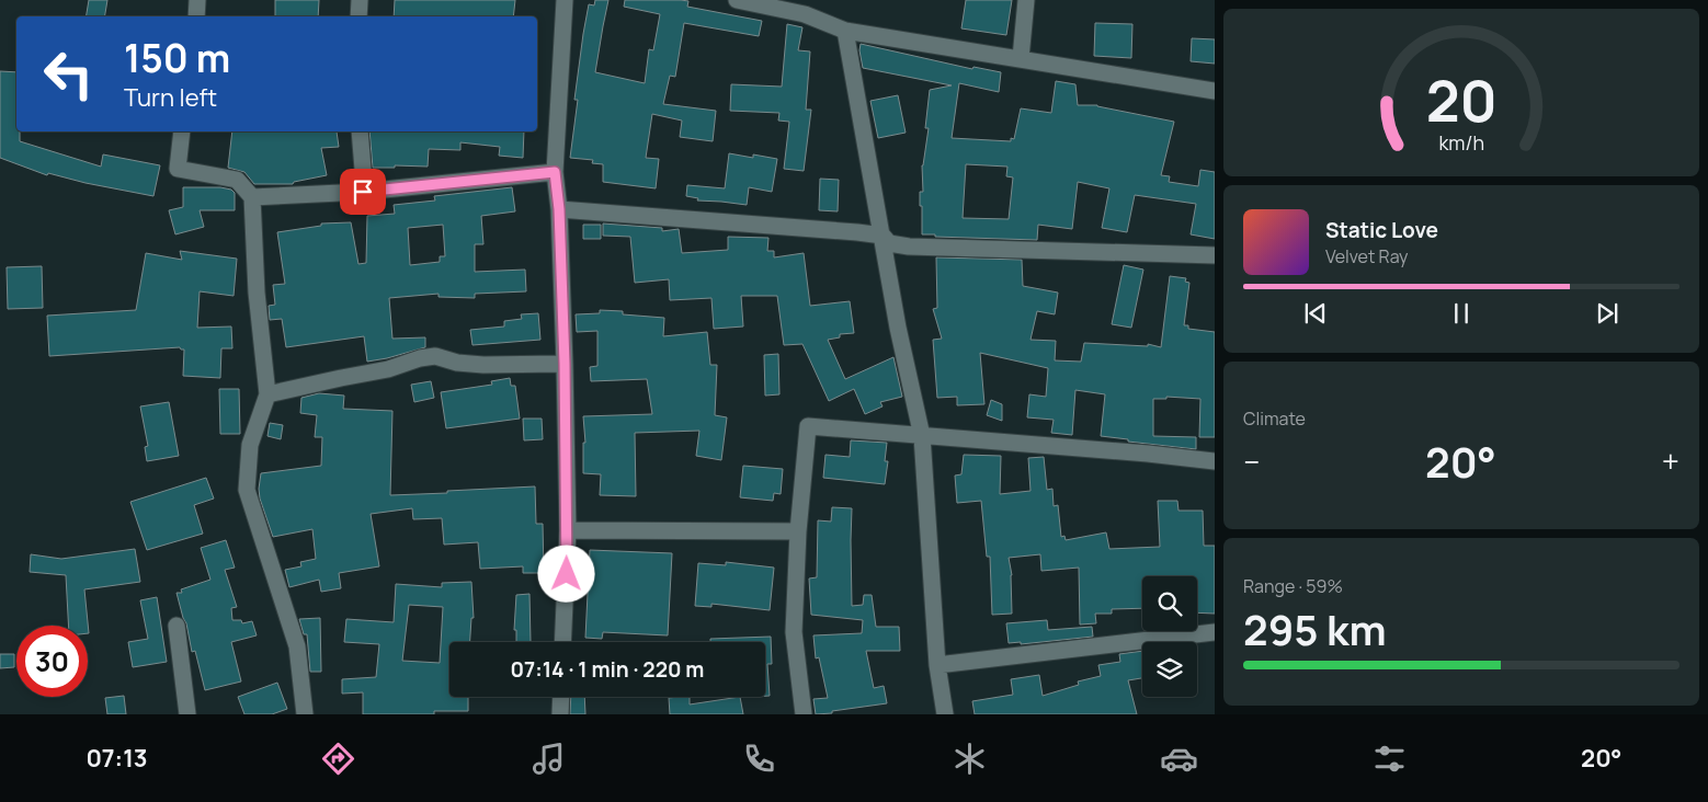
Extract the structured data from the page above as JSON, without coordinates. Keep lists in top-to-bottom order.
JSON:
{
  "page": {
    "turn": ["150 m", "Turn left"],
    "song": ["Static Love", "Velvet Ray"],
    "tile": [
      "Climate",
      ["Range · 59%", "295 km"]
    ],
    "heat": ["−", "20°", "+"],
    "limit": "30",
    "trip": "07:14 · 1 min · 220 m",
    "tabs": ["07:13", "20°"],
    "gauge": ["20", "km/h"]
  }
}
